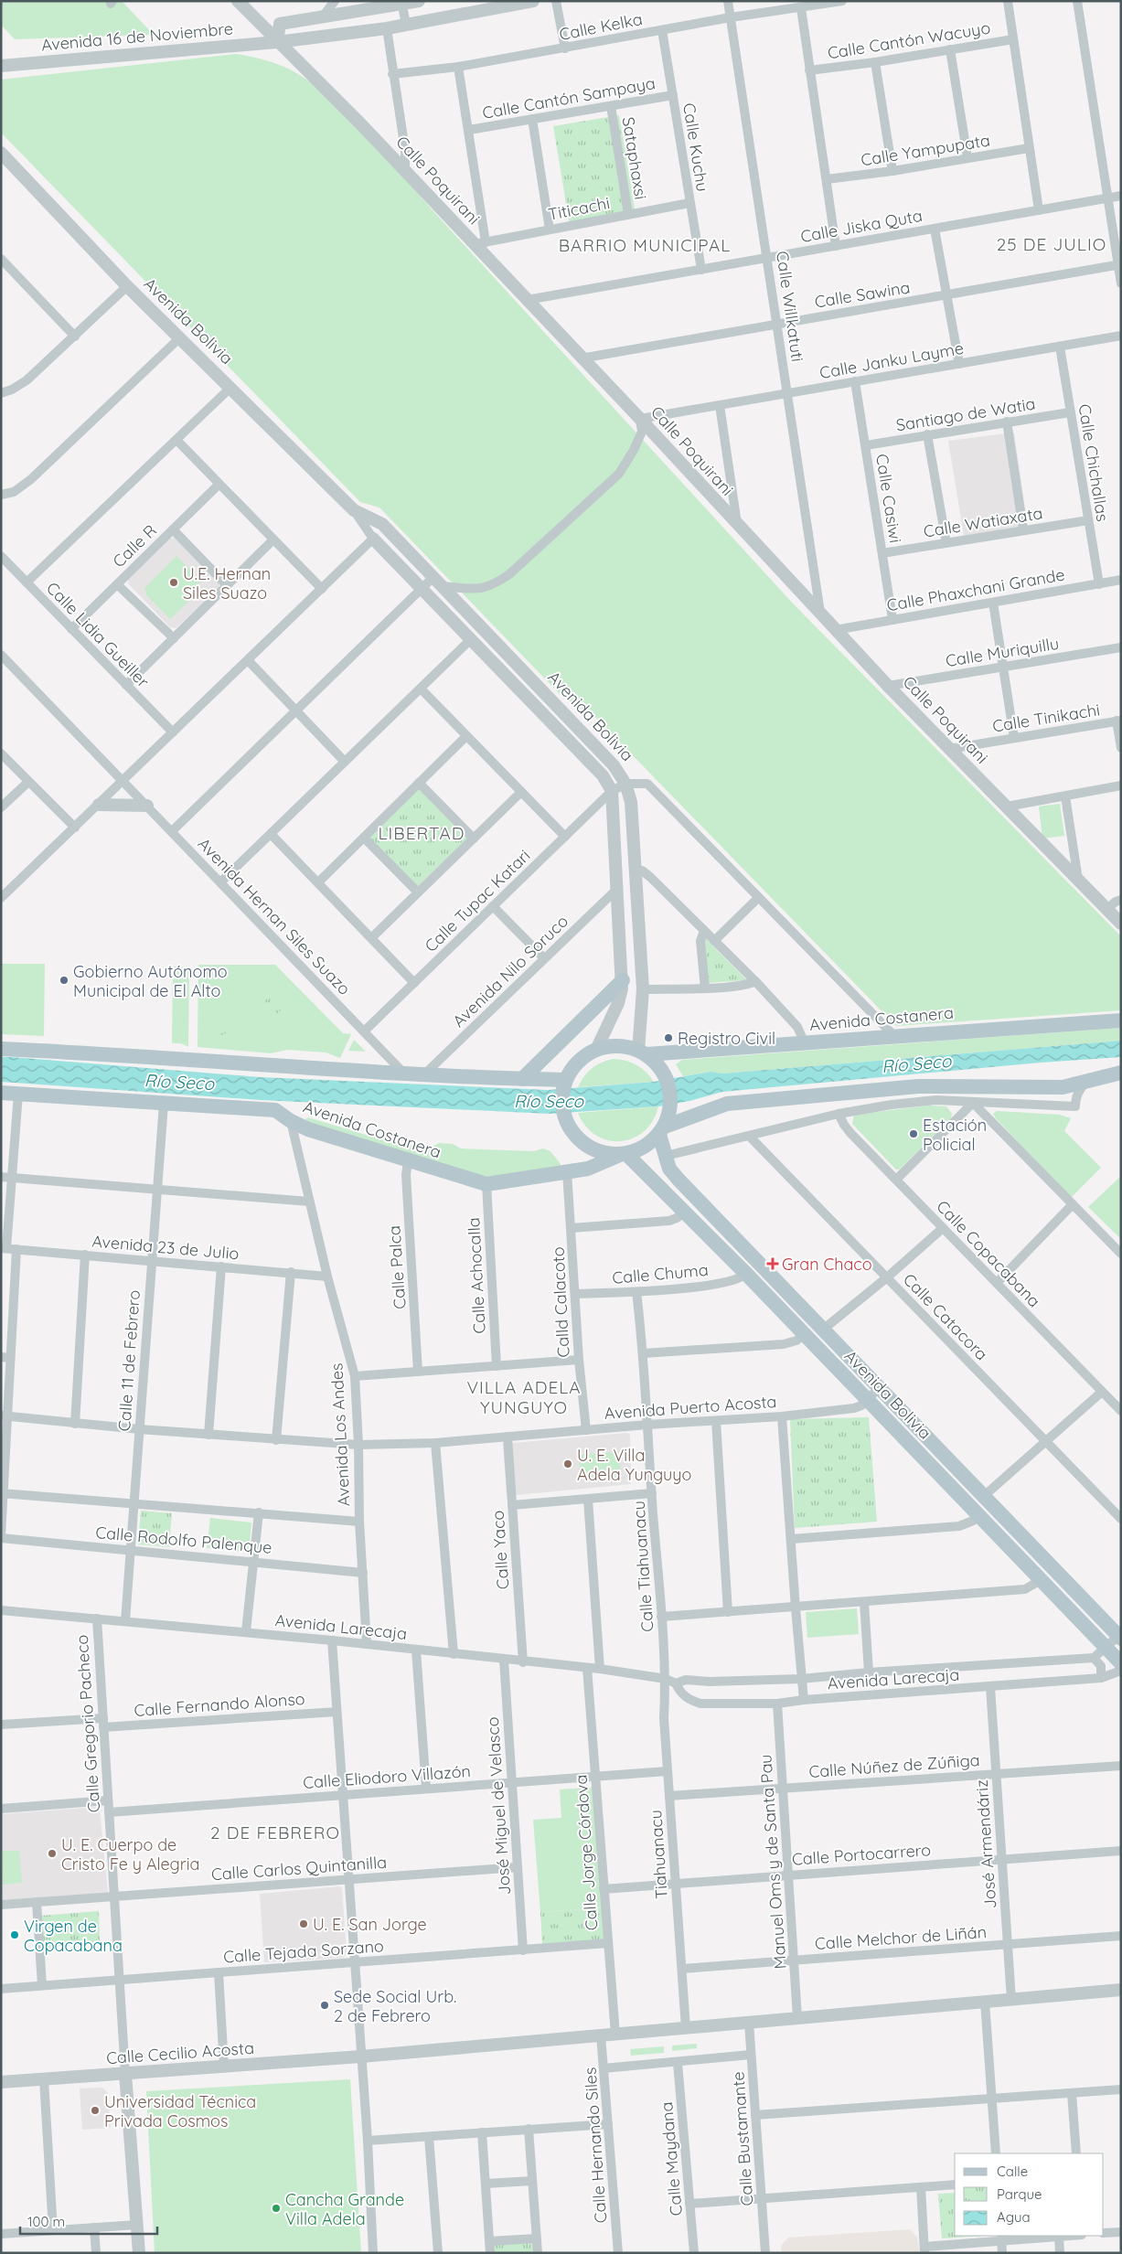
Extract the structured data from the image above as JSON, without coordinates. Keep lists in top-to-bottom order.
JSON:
{
  "streets": {
    "main road": ["Avenida Bolivia", "Avenida Costanera"],
    "street": [
      "Calle Kelka",
      "Avenida 16 de Noviembre",
      "Calle Cantón Wacuyo",
      "Calle Cantón Sampaya",
      "Calle Kuchu",
      "Calle Yampupata",
      "Sataphaxsi",
      "Calle Poquirani",
      "Titicachi",
      "Calle Jiska Quta",
      "Calle Sawina",
      "Calle Willkatuti",
      "Calle Janku Layme",
      "Santiago de Watia",
      "Calle Chichallas",
      "Calle Casiwi",
      "Calle Watiaxata",
      "Calle R",
      "Calle Phaxchani Grande",
      "Calle Lidia Gueiller",
      "Calle Muriquillu",
      "Calle Tinikachi",
      "Calle Tupac Katari",
      "Avenida Hernan Siles Suazo",
      "Avenida Nilo Soruco",
      "Avenida 23 de Julio",
      "Calle Copacabana",
      "Calle Palca",
      "Calle Chuma",
      "Calle Achocalla",
      "Calld Calacoto",
      "Calle Catacora",
      "Calle 11 de Febrero",
      "Avenida Puerto Acosta",
      "Avenida Los Andes",
      "Calle Rodolfo Palenque",
      "Calle Yaco",
      "Calle Tiahuanacu",
      "Avenida Larecaja",
      "Calle Fernando Alonso",
      "Calle Gregorio Pacheco",
      "Calle Núñez de Zúñiga",
      "Calle Eliodoro Villazón",
      "José Miguel de Velasco",
      "José Armendáriz",
      "Calle Jorge Córdova",
      "Tiahuanacu",
      "Calle Portocarrero",
      "Manuel Oms y de Santa Pau",
      "Calle Carlos Quintanilla",
      "Calle Melchor de Liñán",
      "Calle Tejada Sorzano",
      "Calle Cecilio Acosta",
      "Calle Bustamante",
      "Calle Hernando Siles",
      "Calle Maydana"
    ]
  },
  "crossings": [
    ["Calle Kelka", "Calle Kuchu"],
    ["Calle Kelka", "Calle Willkatuti"],
    ["Avenida 16 de Noviembre", "Calle Poquirani"],
    ["Calle Cantón Sampaya", "Calle Kuchu"],
    ["Calle Cantón Sampaya", "Sataphaxsi"],
    ["Calle Kuchu", "Titicachi"],
    ["Calle Kuchu", "Calle Jiska Quta"],
    ["Sataphaxsi", "Titicachi"],
    ["Calle Poquirani", "Titicachi"],
    ["Calle Poquirani", "Calle Jiska Quta"],
    ["Calle Poquirani", "Calle Sawina"],
    ["Calle Poquirani", "Calle Willkatuti"],
    ["Calle Poquirani", "Calle Janku Layme"],
    ["Calle Poquirani", "Calle Phaxchani Grande"],
    ["Calle Poquirani", "Calle Muriquillu"],
    ["Calle Poquirani", "Calle Tinikachi"],
    ["Calle Jiska Quta", "Calle Willkatuti"],
    ["Calle Sawina", "Calle Willkatuti"],
    ["Calle Willkatuti", "Calle Janku Layme"],
    ["Avenida Bolivia", "Calle Tupac Katari"],
    ["Avenida Bolivia", "Avenida Costanera"],
    ["Avenida Bolivia", "Calle Chuma"],
    ["Avenida Bolivia", "Avenida Puerto Acosta"],
    ["Calle Janku Layme", "Calle Chichallas"],
    ["Calle Janku Layme", "Calle Casiwi"],
    ["Santiago de Watia", "Calle Chichallas"],
    ["Santiago de Watia", "Calle Casiwi"],
    ["Calle Chichallas", "Calle Watiaxata"],
    ["Calle Chichallas", "Calle Phaxchani Grande"],
    ["Calle Casiwi", "Calle Watiaxata"],
    ["Calle Casiwi", "Calle Phaxchani Grande"],
    ["Calle R", "Calle Lidia Gueiller"],
    ["Calle Tupac Katari", "Avenida Hernan Siles Suazo"],
    ["Avenida Costanera", "Calle Palca"],
    ["Avenida Costanera", "Calle Achocalla"],
    ["Avenida Costanera", "Calld Calacoto"],
    ["Avenida Costanera", "Calle 11 de Febrero"],
    ["Avenida Costanera", "Avenida Los Andes"],
    ["Avenida 23 de Julio", "Calle 11 de Febrero"],
    ["Avenida 23 de Julio", "Avenida Los Andes"],
    ["Calle Chuma", "Calld Calacoto"],
    ["Calle Chuma", "Calle Tiahuanacu"],
    ["Calld Calacoto", "Avenida Puerto Acosta"],
    ["Calle 11 de Febrero", "Avenida Puerto Acosta"],
    ["Calle 11 de Febrero", "Calle Rodolfo Palenque"],
    ["Calle 11 de Febrero", "Avenida Larecaja"],
    ["Avenida Puerto Acosta", "Avenida Los Andes"],
    ["Avenida Puerto Acosta", "Calle Yaco"],
    ["Avenida Puerto Acosta", "Calle Tiahuanacu"],
    ["Avenida Los Andes", "Calle Rodolfo Palenque"],
    ["Avenida Los Andes", "Avenida Larecaja"],
    ["Calle Yaco", "Avenida Larecaja"],
    ["Calle Tiahuanacu", "Avenida Larecaja"],
    ["Calle Tiahuanacu", "Tiahuanacu"],
    ["Avenida Larecaja", "Calle Gregorio Pacheco"],
    ["Avenida Larecaja", "José Miguel de Velasco"],
    ["Avenida Larecaja", "José Armendáriz"],
    ["Avenida Larecaja", "Calle Jorge Córdova"],
    ["Avenida Larecaja", "Tiahuanacu"],
    ["Avenida Larecaja", "Manuel Oms y de Santa Pau"],
    ["Calle Fernando Alonso", "Calle Gregorio Pacheco"],
    ["Calle Gregorio Pacheco", "Calle Eliodoro Villazón"],
    ["Calle Gregorio Pacheco", "Calle Carlos Quintanilla"],
    ["Calle Gregorio Pacheco", "Calle Tejada Sorzano"],
    ["Calle Gregorio Pacheco", "Calle Cecilio Acosta"],
    ["Calle Núñez de Zúñiga", "José Armendáriz"],
    ["Calle Núñez de Zúñiga", "Tiahuanacu"],
    ["Calle Núñez de Zúñiga", "Manuel Oms y de Santa Pau"],
    ["Calle Eliodoro Villazón", "José Miguel de Velasco"],
    ["Calle Eliodoro Villazón", "Calle Jorge Córdova"],
    ["Calle Eliodoro Villazón", "Tiahuanacu"],
    ["José Miguel de Velasco", "Calle Carlos Quintanilla"],
    ["José Miguel de Velasco", "Calle Tejada Sorzano"],
    ["José Armendáriz", "Calle Portocarrero"],
    ["José Armendáriz", "Calle Melchor de Liñán"],
    ["José Armendáriz", "Calle Cecilio Acosta"],
    ["Calle Jorge Córdova", "Calle Portocarrero"],
    ["Calle Jorge Córdova", "Calle Tejada Sorzano"],
    ["Calle Jorge Córdova", "Calle Cecilio Acosta"],
    ["Tiahuanacu", "Calle Portocarrero"],
    ["Tiahuanacu", "Calle Melchor de Liñán"],
    ["Tiahuanacu", "Calle Cecilio Acosta"],
    ["Calle Portocarrero", "Manuel Oms y de Santa Pau"],
    ["Manuel Oms y de Santa Pau", "Calle Melchor de Liñán"],
    ["Manuel Oms y de Santa Pau", "Calle Cecilio Acosta"],
    ["Calle Cecilio Acosta", "Calle Bustamante"],
    ["Calle Cecilio Acosta", "Calle Hernando Siles"]
  ],
  "districts": [
    "25 DE JULIO",
    "BARRIO MUNICIPAL",
    "LIBERTAD",
    "VILLA ADELA YUNGUYO",
    "2 DE FEBRERO"
  ],
  "water": ["Río Seco"],
  "places": {
    "other": [
      "U.E. Hernan Siles Suazo",
      "Gobierno Autónomo Municipal de El Alto",
      "Registro Civil",
      "Estación Policial",
      "U. E. Villa Adela Yunguyo",
      "U. E. Cuerpo de Cristo Fe y Alegria",
      "U. E. San Jorge",
      "Virgen de Copacabana",
      "Sede Social Urb. 2 de Febrero",
      "Universidad Técnica Privada Cosmos",
      "Cancha Grande Villa Adela"
    ],
    "health": ["Gran Chaco"]
  },
  "legend": ["Calle", "Parque", "Agua"],
  "scale_bar": "100 m"
}
